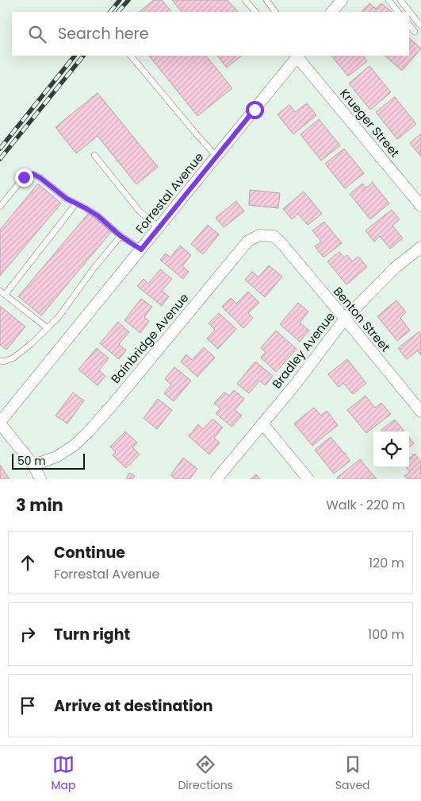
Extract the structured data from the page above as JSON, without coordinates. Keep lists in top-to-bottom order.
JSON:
{
  "streets": {
    "street": [
      "Krueger Street",
      "Forrestal Avenue",
      "Benton Street",
      "Bainbridge Avenue",
      "Bradley Avenue"
    ]
  },
  "crossings": [
    ["Krueger Street", "Forrestal Avenue"],
    ["Benton Street", "Bainbridge Avenue"],
    ["Benton Street", "Bradley Avenue"]
  ],
  "scale_bar": "50 m",
  "page": {
    "search": "Search here",
    "scale": "50 m",
    "heading": ["3 min", "Walk · 220 m"],
    "list": [
      ["Continue", "Forrestal Avenue", "120 m"],
      ["Turn right", "100 m"],
      "Arrive at destination"
    ],
    "nav": ["Map", "Directions", "Saved"]
  }
}
